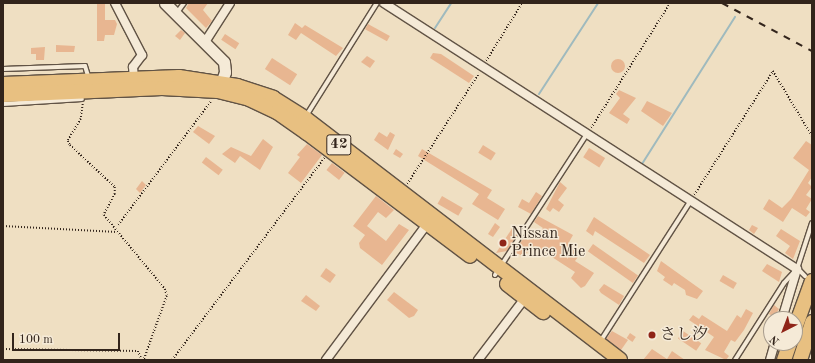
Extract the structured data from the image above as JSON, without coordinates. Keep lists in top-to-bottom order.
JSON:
{
  "streets": {
    "highway": ["42"]
  },
  "places": ["Nissan Prince Mie", "さし汐"],
  "scale_bar": "100 m",
  "north": "bottom left"
}
